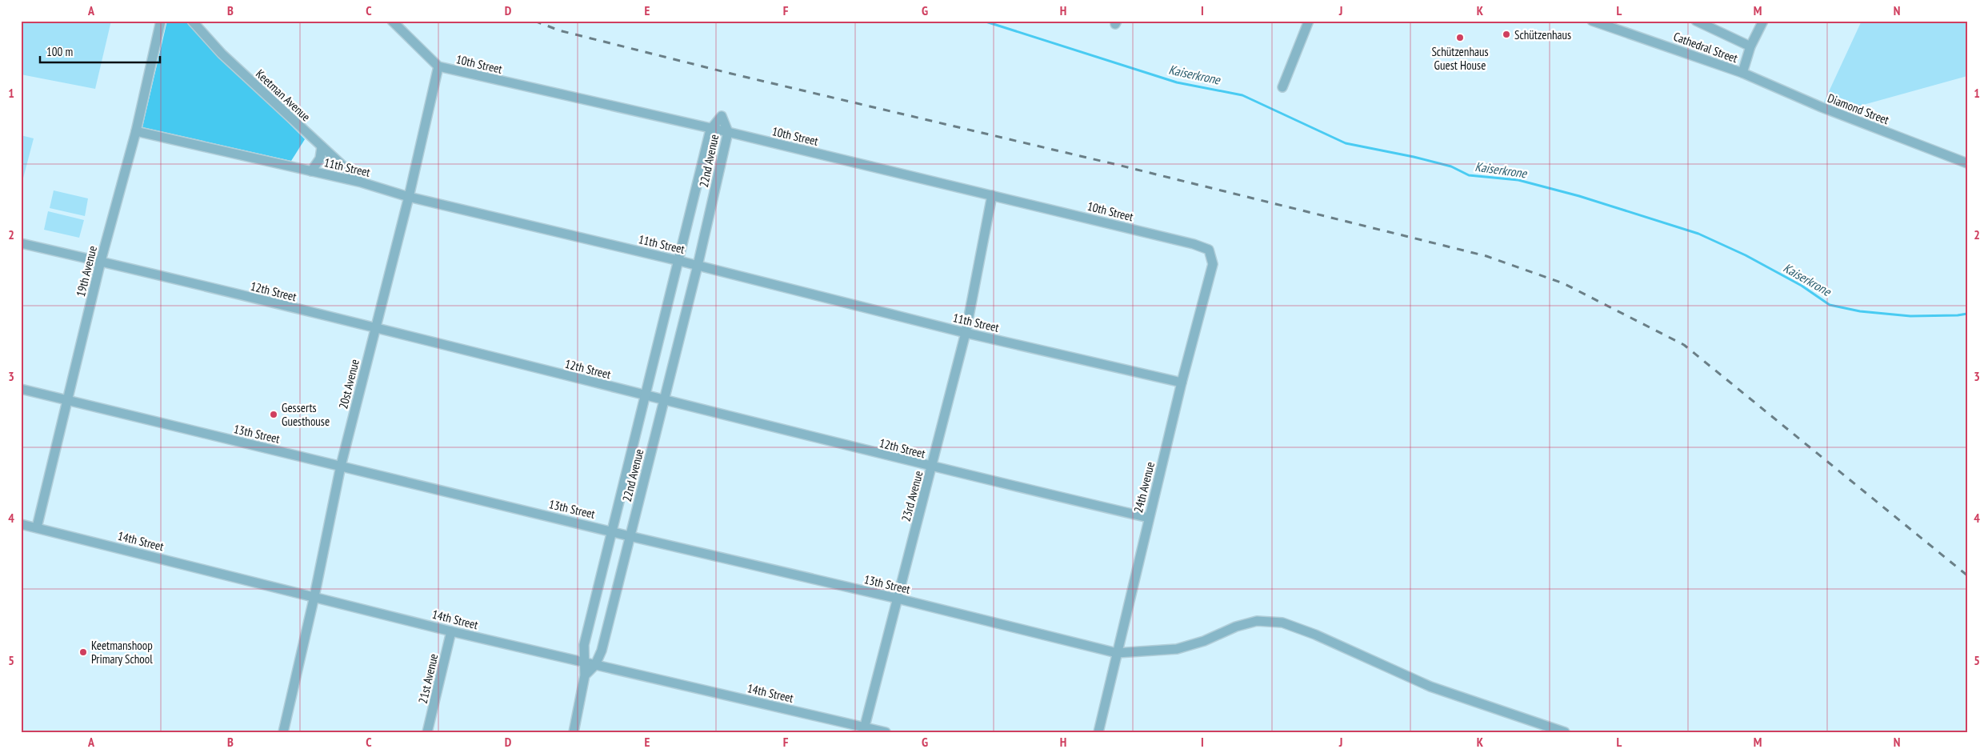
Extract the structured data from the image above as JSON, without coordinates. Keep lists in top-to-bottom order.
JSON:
{
  "streets": {
    "street": [
      "Cathedral Street",
      "10th Street",
      "Keetman Avenue",
      "Diamond Street",
      "22nd Avenue",
      "11th Street",
      "19th Avenue",
      "12th Street",
      "20st Avenue",
      "13th Street",
      "24th Avenue",
      "23rd Avenue",
      "14th Street",
      "21st Avenue"
    ]
  },
  "crossings": [
    ["Cathedral Street", "Diamond Street"],
    ["10th Street", "22nd Avenue"],
    ["10th Street", "20st Avenue"],
    ["10th Street", "24th Avenue"],
    ["10th Street", "23rd Avenue"],
    ["Keetman Avenue", "11th Street"],
    ["22nd Avenue", "11th Street"],
    ["22nd Avenue", "12th Street"],
    ["22nd Avenue", "13th Street"],
    ["22nd Avenue", "14th Street"],
    ["11th Street", "19th Avenue"],
    ["11th Street", "20st Avenue"],
    ["11th Street", "24th Avenue"],
    ["11th Street", "23rd Avenue"],
    ["19th Avenue", "12th Street"],
    ["19th Avenue", "13th Street"],
    ["19th Avenue", "14th Street"],
    ["12th Street", "20st Avenue"],
    ["12th Street", "24th Avenue"],
    ["12th Street", "23rd Avenue"],
    ["20st Avenue", "13th Street"],
    ["20st Avenue", "14th Street"],
    ["13th Street", "24th Avenue"],
    ["13th Street", "23rd Avenue"],
    ["23rd Avenue", "14th Street"],
    ["14th Street", "21st Avenue"]
  ],
  "water": ["Kaiserkrone"],
  "places": [
    "Schützenhaus",
    "Schützenhaus Guest House",
    "Gesserts Guesthouse",
    "Keetmanshoop Primary School"
  ],
  "scale_bar": "100 m",
  "grid": {
    "columns": [
      "A",
      "B",
      "C",
      "D",
      "E",
      "F",
      "G",
      "H",
      "I",
      "J",
      "K",
      "L",
      "M",
      "N"
    ],
    "rows": [
      "1",
      "2",
      "3",
      "4",
      "5"
    ]
  }
}
